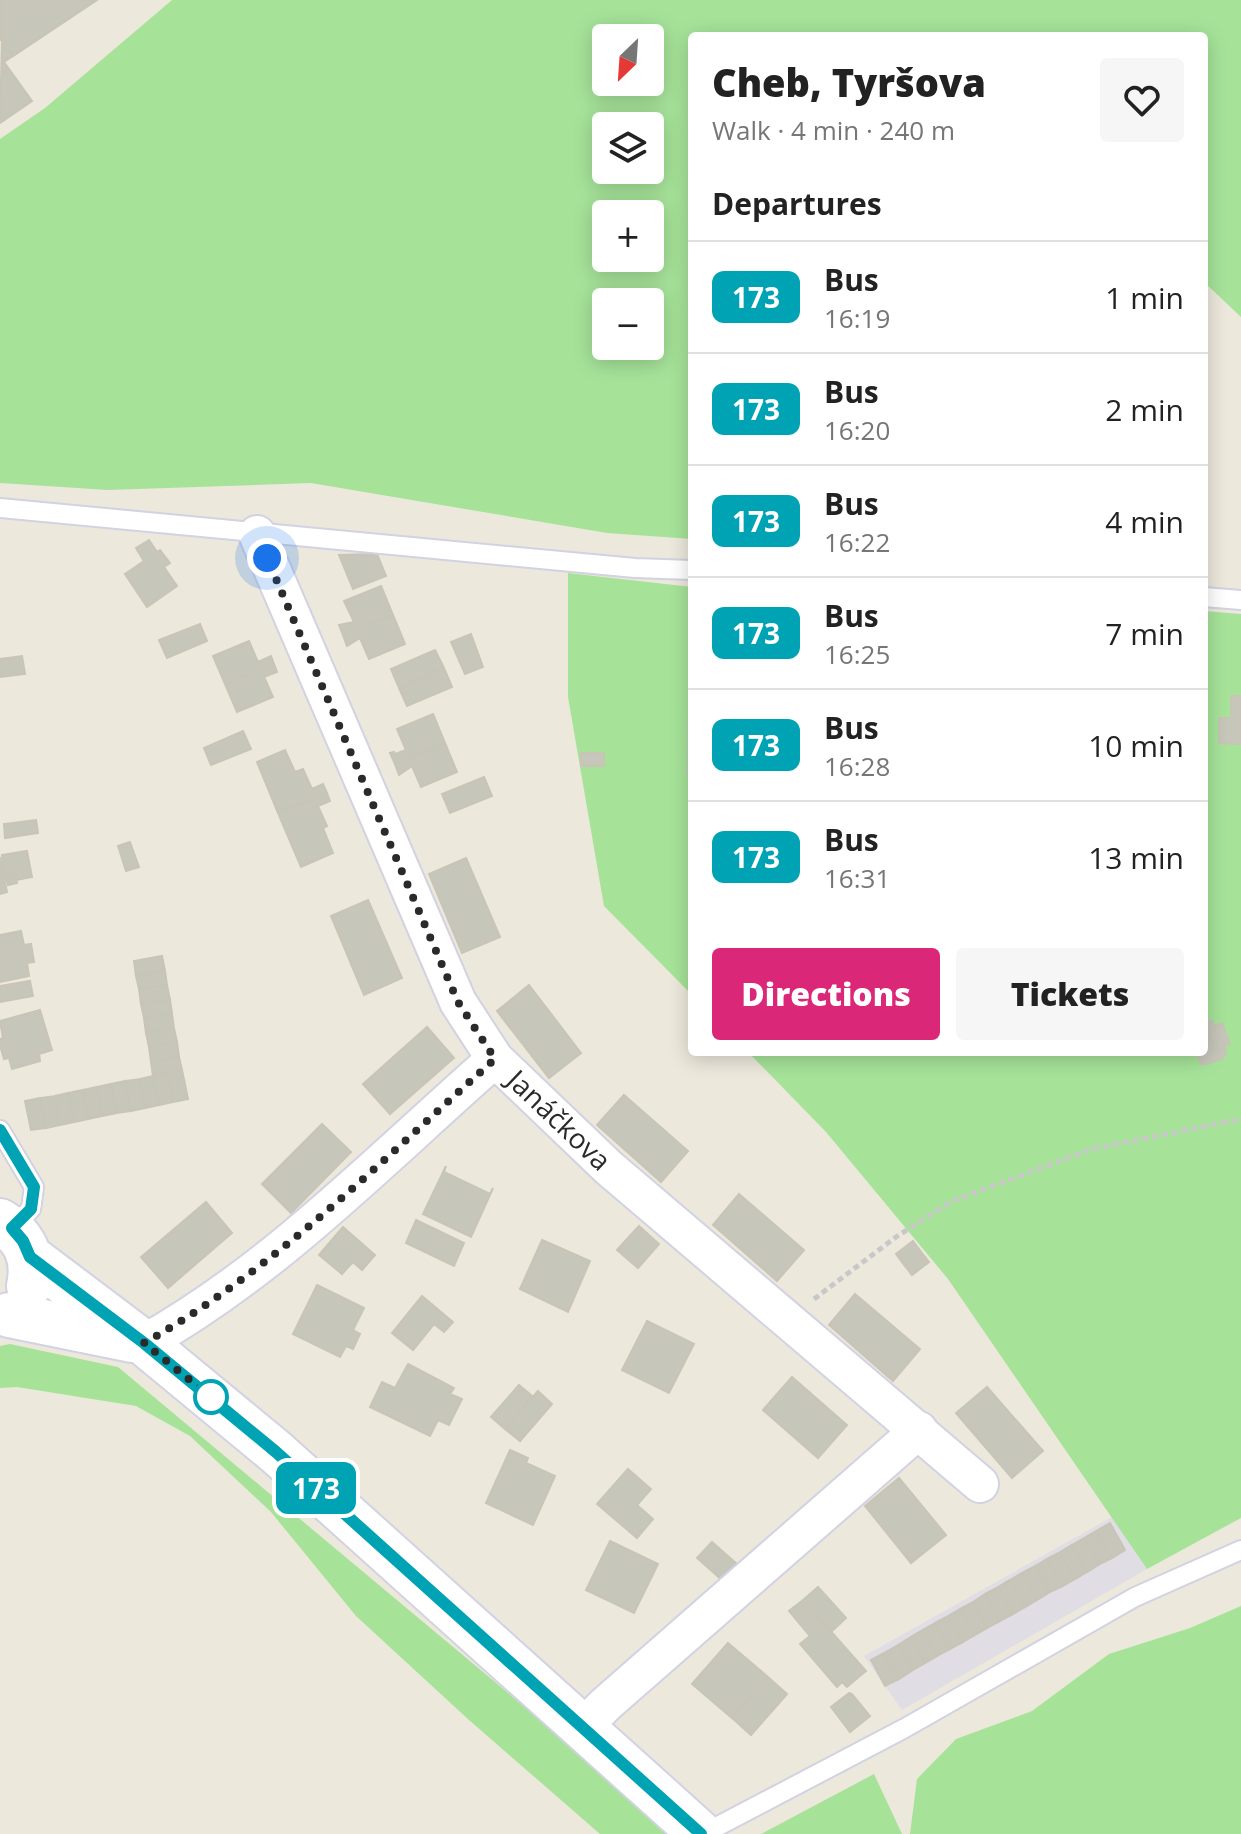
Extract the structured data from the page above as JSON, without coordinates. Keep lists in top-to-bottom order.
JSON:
{
  "streets": {
    "street": ["Janáčkova"]
  },
  "lines": ["bus line 173"],
  "north": "bottom left",
  "page": {
    "on_map": "173",
    "map_buttons": ["+", "−"],
    "heading": [
      ["Cheb, Tyršova", "Walk · 4 min · 240 m"],
      "Departures"
    ],
    "list": [
      {
        "mark": "173",
        "name": "Bus",
        "note": "16:19",
        "value": "1 min"
      },
      {
        "mark": "173",
        "name": "Bus",
        "note": "16:20",
        "value": "2 min"
      },
      {
        "mark": "173",
        "name": "Bus",
        "note": "16:22",
        "value": "4 min"
      },
      {
        "mark": "173",
        "name": "Bus",
        "note": "16:25",
        "value": "7 min"
      },
      {
        "mark": "173",
        "name": "Bus",
        "note": "16:28",
        "value": "10 min"
      },
      {
        "mark": "173",
        "name": "Bus",
        "note": "16:31",
        "value": "13 min"
      }
    ],
    "buttons": ["Directions", "Tickets"]
  }
}
